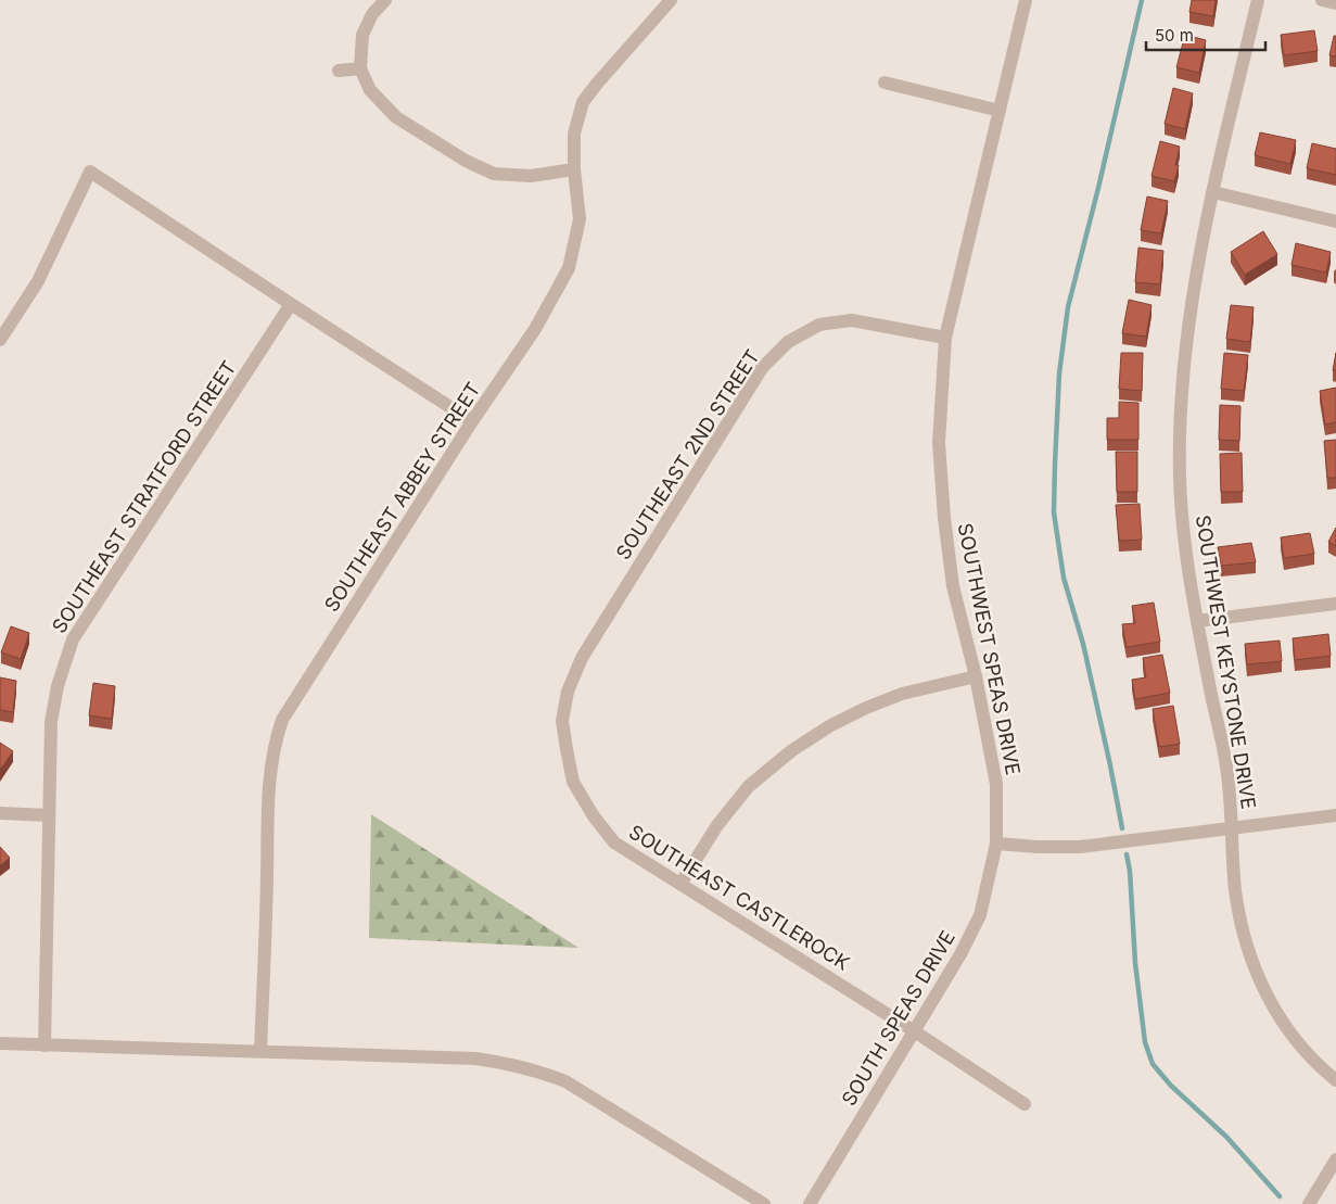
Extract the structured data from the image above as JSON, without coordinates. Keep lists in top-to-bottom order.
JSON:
{
  "streets": {
    "street": [
      "SOUTHEAST 2ND STREET",
      "SOUTHEAST STRATFORD STREET",
      "SOUTHEAST ABBEY STREET",
      "SOUTHWEST SPEAS DRIVE",
      "SOUTHWEST KEYSTONE DRIVE",
      "SOUTHEAST CASTLEROCK",
      "SOUTH SPEAS DRIVE"
    ]
  },
  "crossings": [
    ["SOUTHEAST 2ND STREET", "SOUTHWEST SPEAS DRIVE"],
    ["SOUTHEAST 2ND STREET", "SOUTHEAST CASTLEROCK"],
    ["SOUTHWEST SPEAS DRIVE", "SOUTH SPEAS DRIVE"],
    ["SOUTHEAST CASTLEROCK", "SOUTH SPEAS DRIVE"]
  ],
  "scale_bar": "50 m"
}
